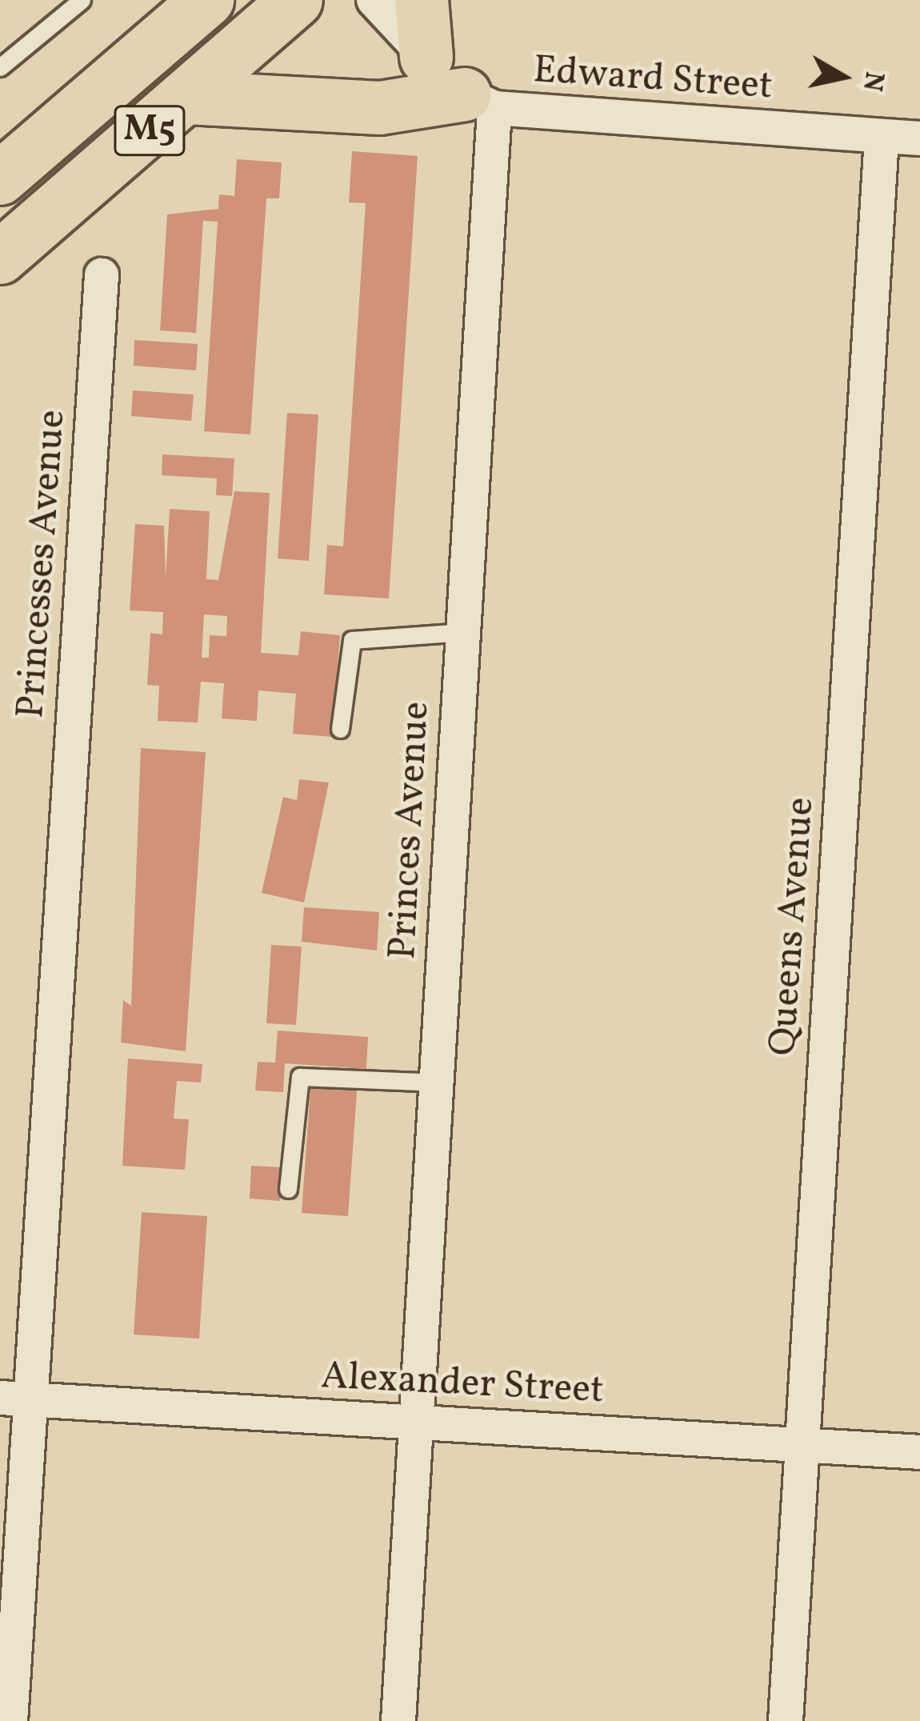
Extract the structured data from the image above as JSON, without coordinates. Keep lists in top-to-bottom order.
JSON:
{
  "streets": {
    "main road": ["M5"],
    "street": [
      "Edward Street",
      "Princesses Avenue",
      "Princes Avenue",
      "Queens Avenue",
      "Alexander Street"
    ]
  },
  "crossings": [
    ["Edward Street", "Princes Avenue"],
    ["Edward Street", "Queens Avenue"],
    ["Princesses Avenue", "Alexander Street"],
    ["Princes Avenue", "Alexander Street"],
    ["Queens Avenue", "Alexander Street"]
  ],
  "north": "right"
}
